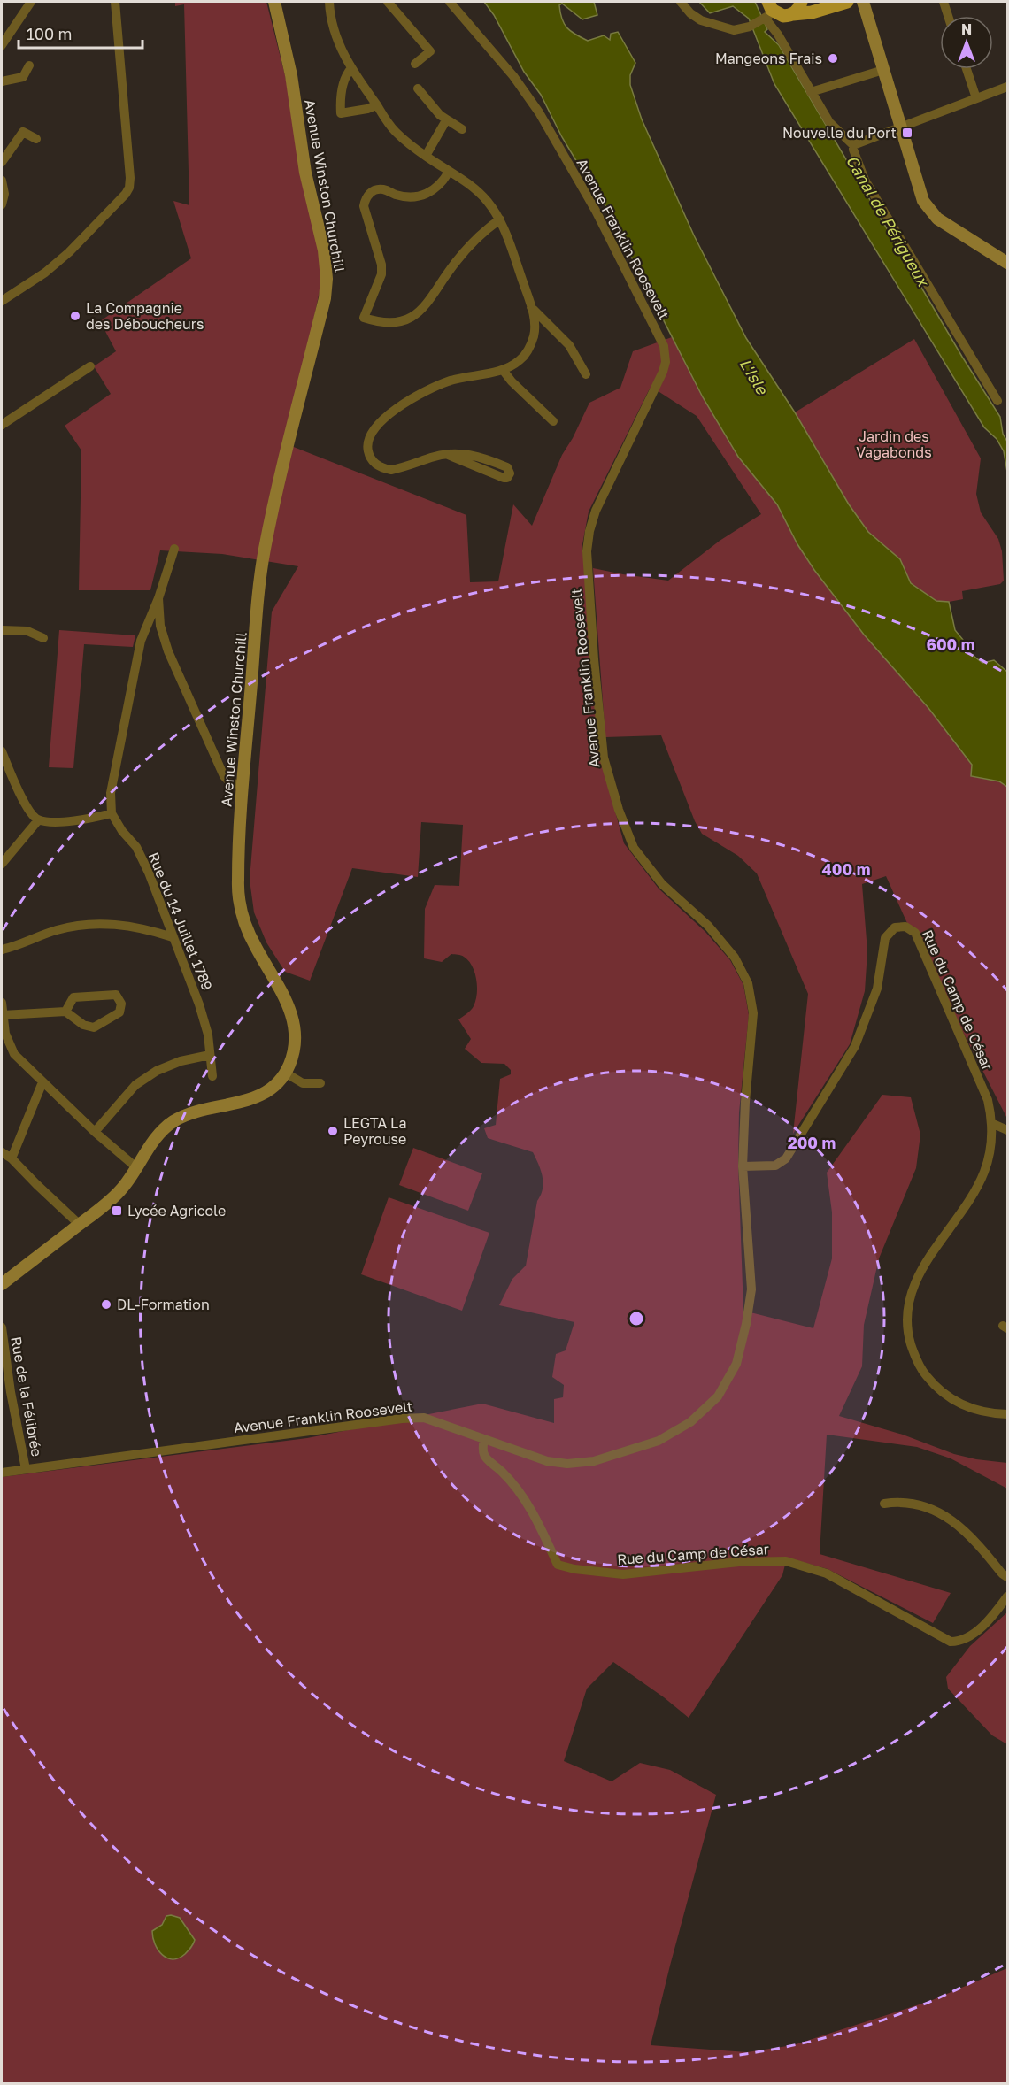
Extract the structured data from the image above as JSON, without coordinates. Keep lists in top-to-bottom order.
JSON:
{
  "streets": {
    "main road": ["Avenue Winston Churchill"],
    "street": [
      "Avenue Franklin Roosevelt",
      "Rue du 14 Juillet 1789",
      "Rue du Camp de César",
      "Rue de la Félibrée"
    ]
  },
  "crossings": [
    ["Avenue Franklin Roosevelt", "Rue du Camp de César"],
    ["Avenue Franklin Roosevelt", "Rue de la Félibrée"]
  ],
  "water": ["Canal de Périgueux", "L'Isle"],
  "parks": ["Jardin des Vagabonds"],
  "places": {
    "other": [
      "Mangeons Frais",
      "La Compagnie des Déboucheurs",
      "LEGTA La Peyrouse",
      "DL-Formation"
    ],
    "transit": ["Nouvelle du Port", "Lycée Agricole"]
  },
  "scale_bar": "100 m",
  "north": "top",
  "rings": ["600 m", "400 m", "200 m"]
}
